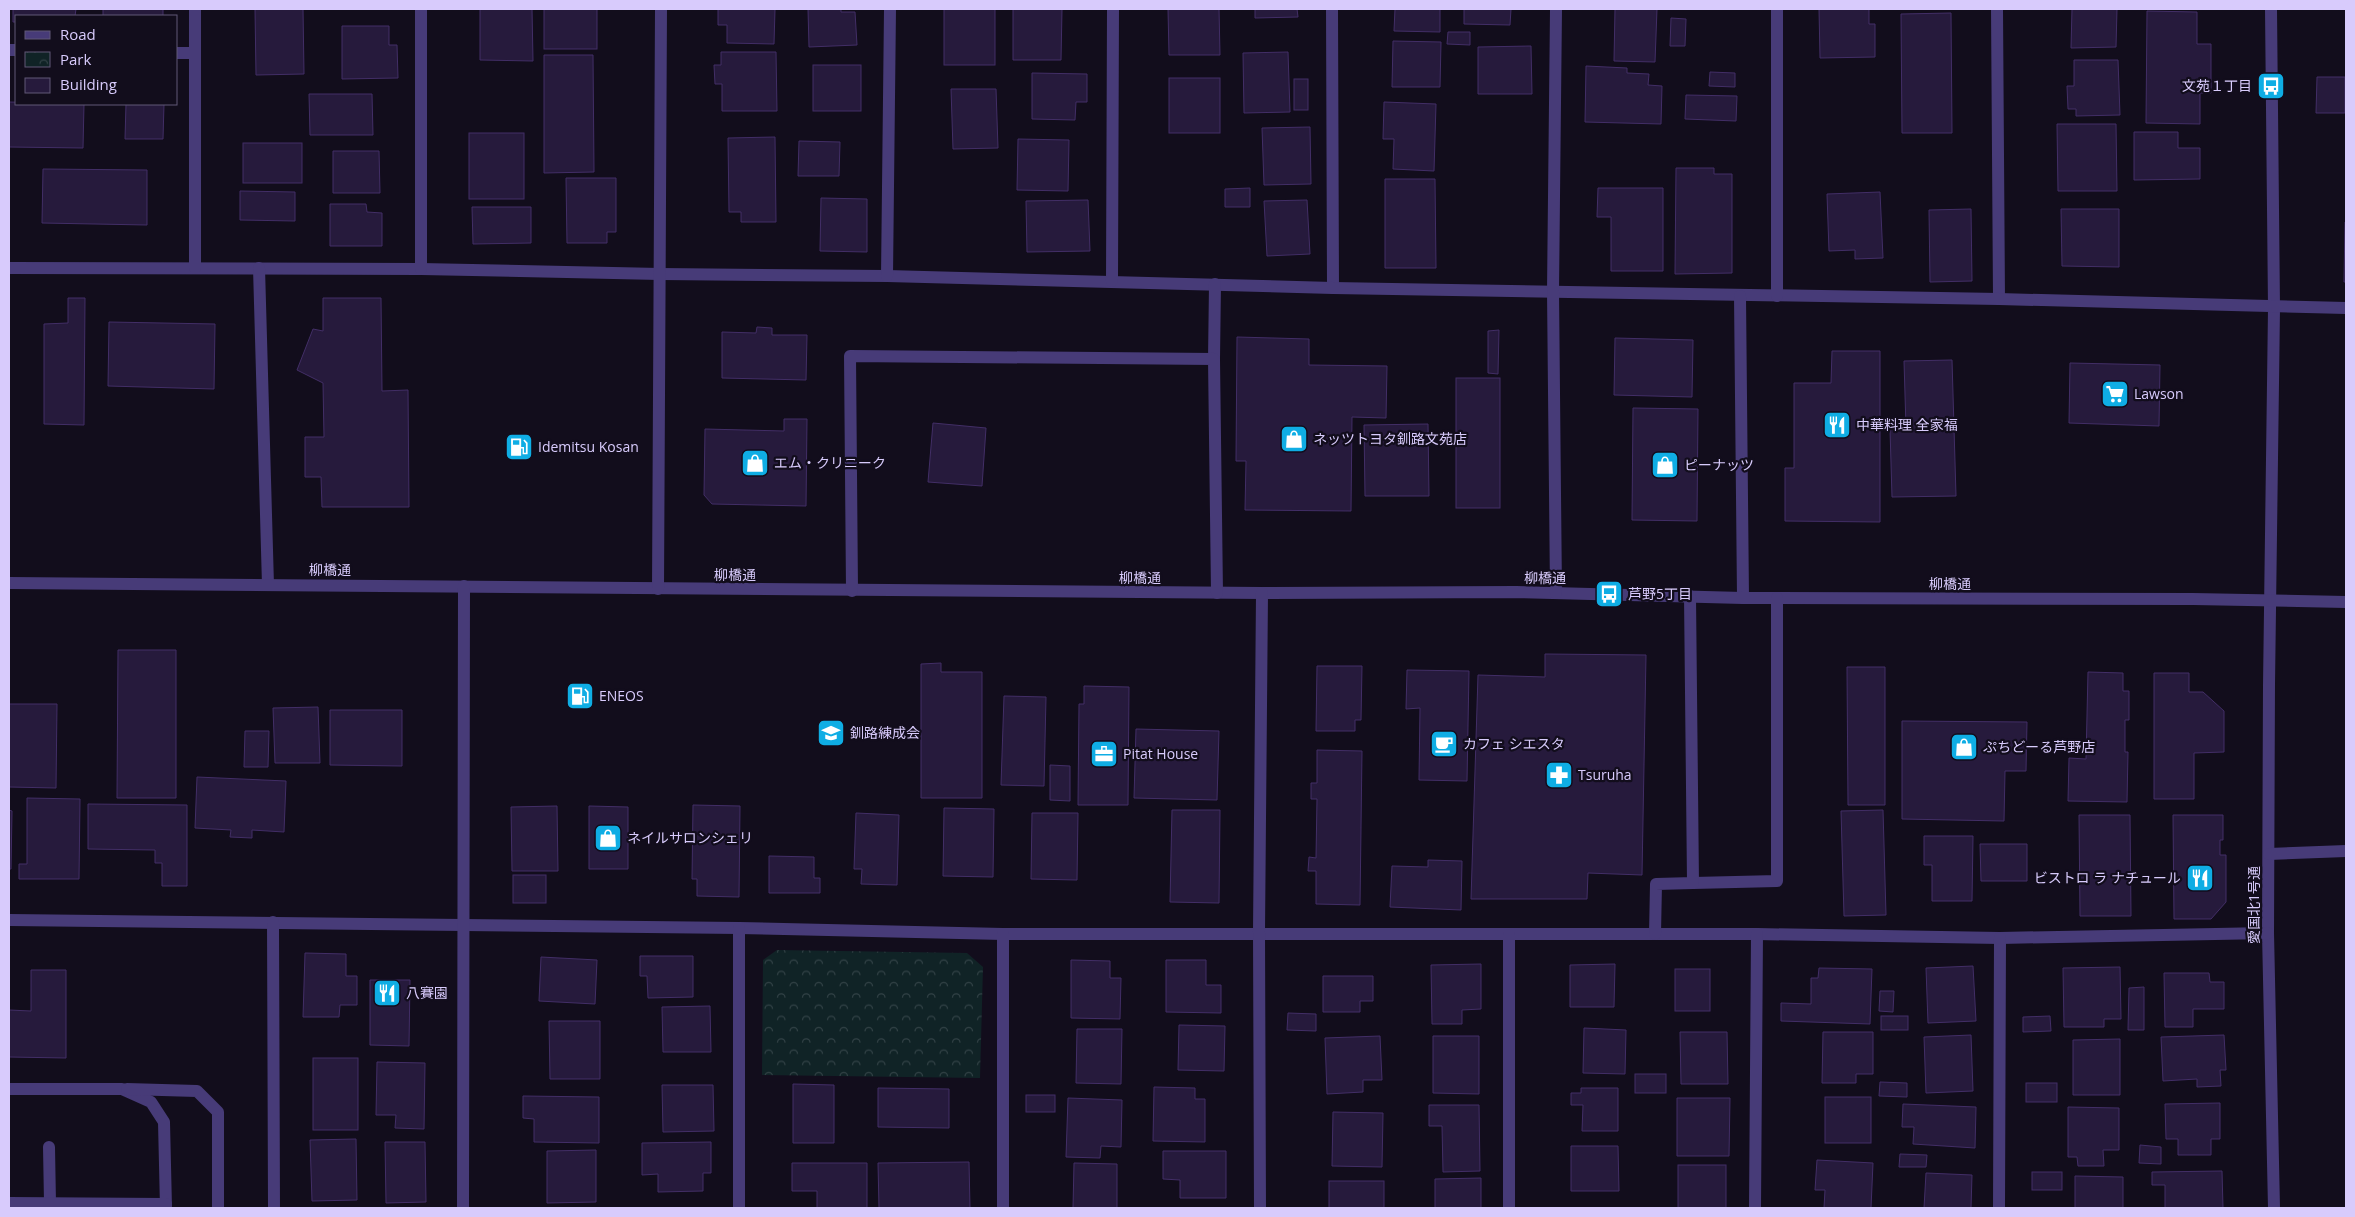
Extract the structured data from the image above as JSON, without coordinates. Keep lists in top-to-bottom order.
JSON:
{
  "streets": {
    "street": ["柳橋通", "愛国北1号通"]
  },
  "crossings": [
    ["柳橋通", "愛国北1号通"]
  ],
  "places": {
    "bus stop": ["文苑１丁目", "芦野5丁目"],
    "supermarket": ["Lawson"],
    "restaurant": ["中華料理 全家福", "ビストロ ラ ナチュール", "八賽園"],
    "shop": [
      "ネッツトヨタ釧路文苑店",
      "エム・クリニーク",
      "ピーナッツ",
      "ぷちどーる芦野店",
      "ネイルサロンシェリ"
    ],
    "fuel station": ["Idemitsu Kosan", "ENEOS"],
    "school or university": ["釧路練成会"],
    "cafe": ["カフェ シエスタ"],
    "office": ["Pitat House"],
    "pharmacy": ["Tsuruha"]
  },
  "legend": ["Road", "Park", "Building"]
}
